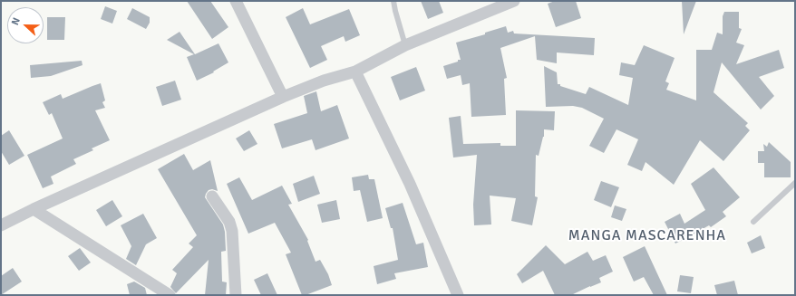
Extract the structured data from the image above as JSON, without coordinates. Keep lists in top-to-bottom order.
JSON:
{
  "districts": ["MANGA MASCARENHA"],
  "north": "left"
}
